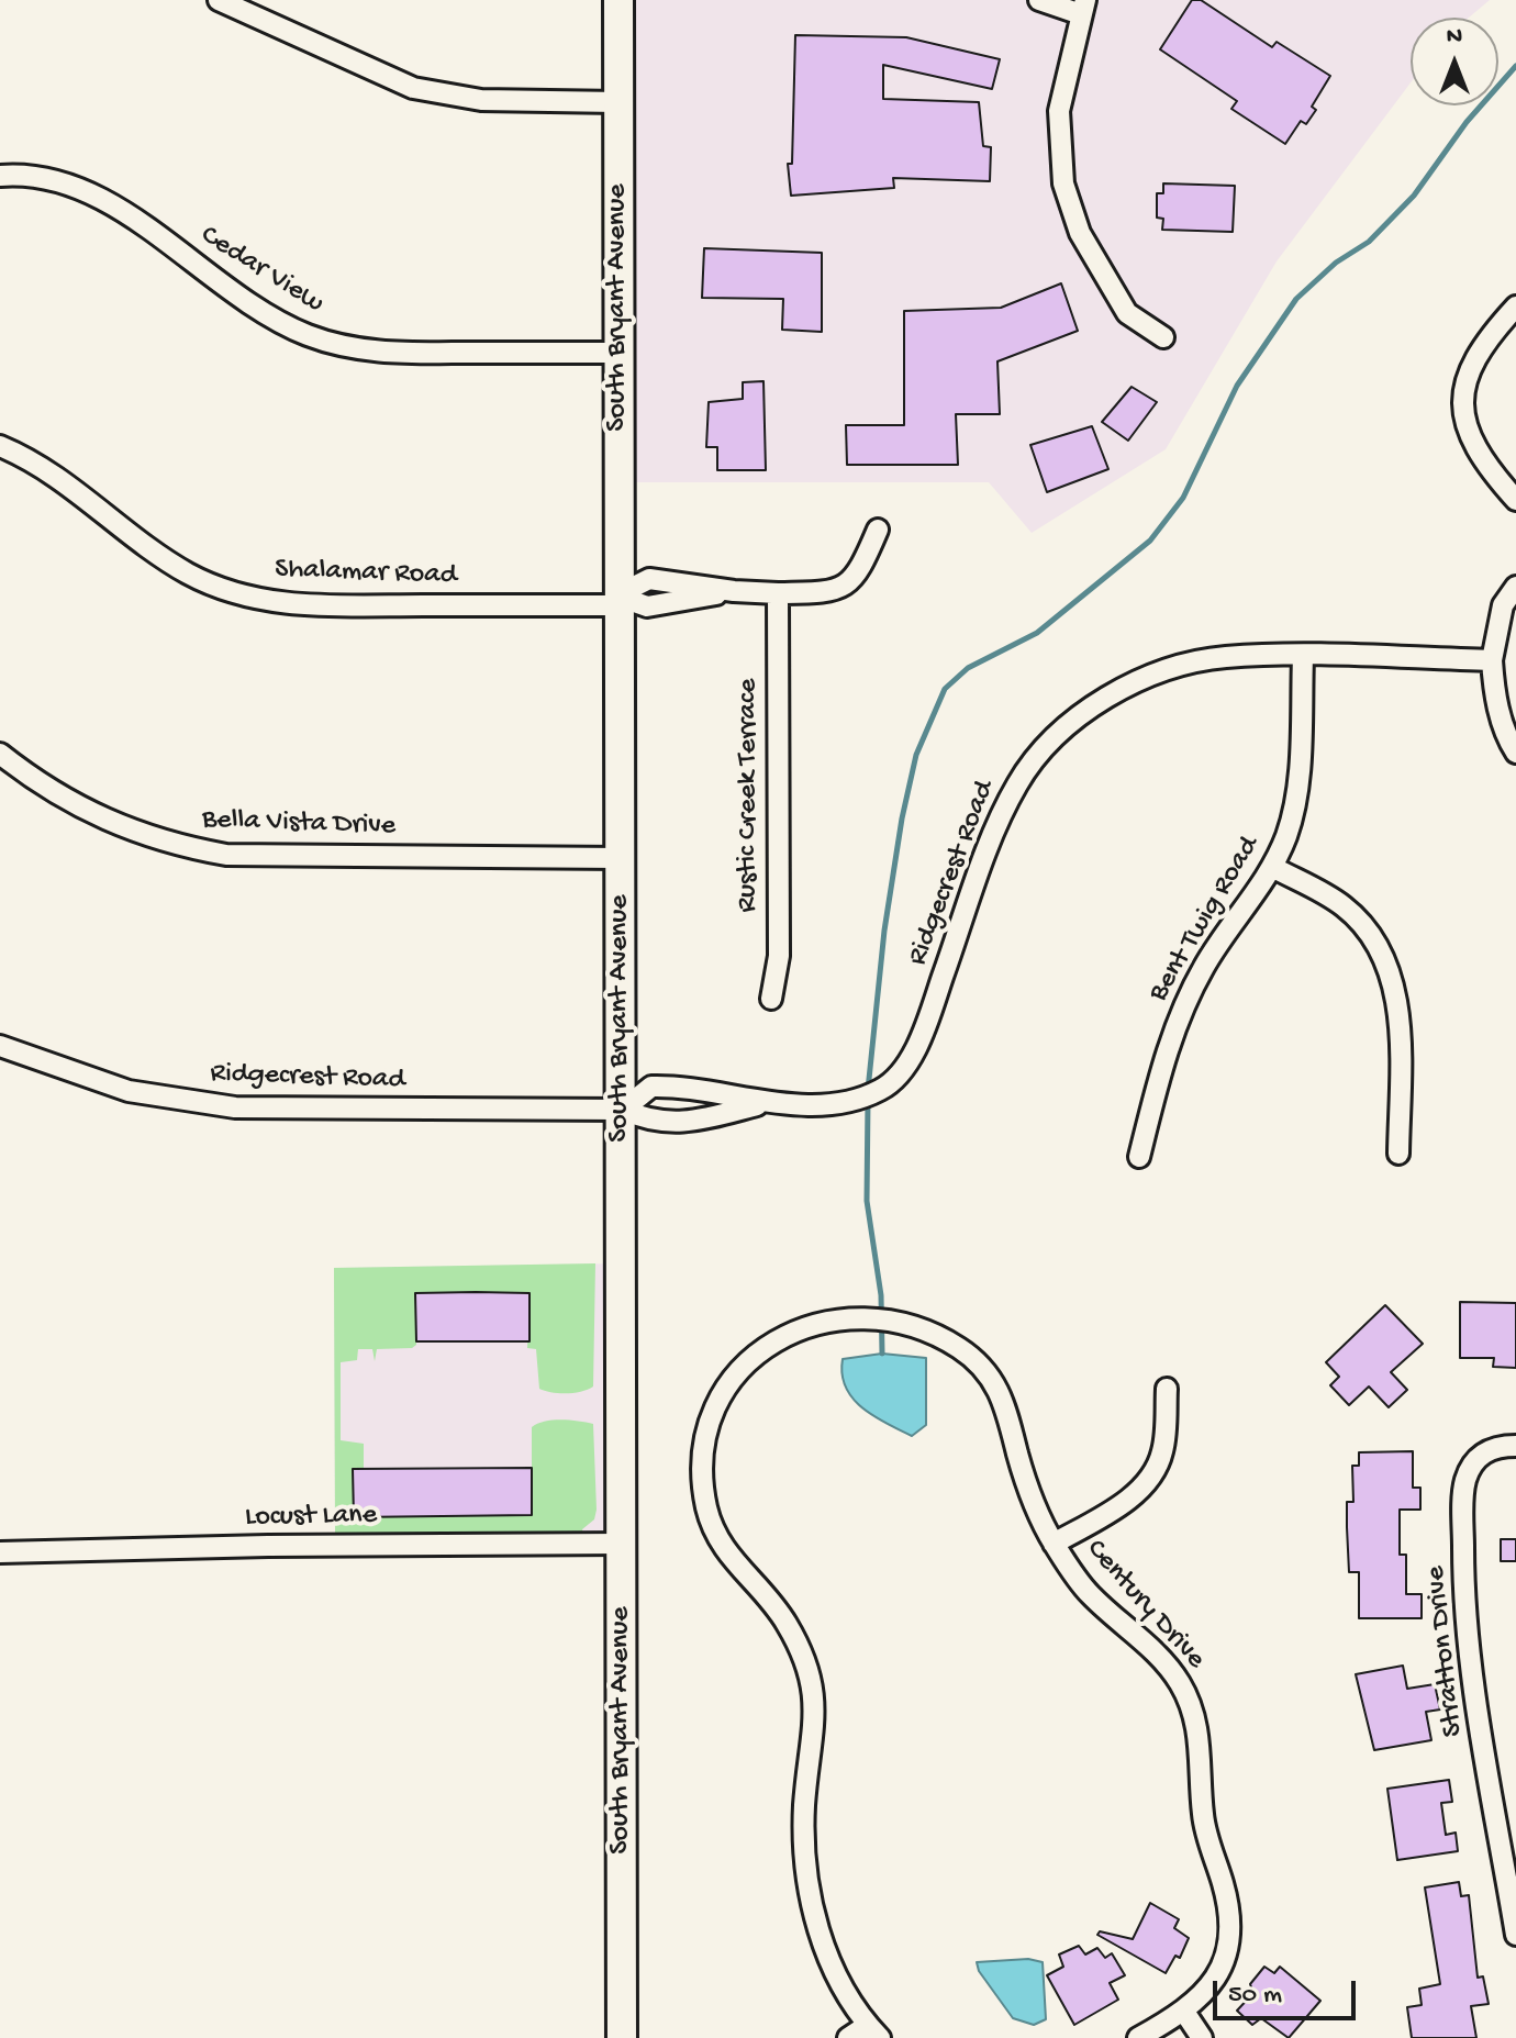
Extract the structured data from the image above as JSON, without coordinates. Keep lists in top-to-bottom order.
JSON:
{
  "streets": {
    "street": [
      "Cedar View",
      "South Bryant Avenue",
      "Shalamar Road",
      "Rustic Creek Terrace",
      "Bella Vista Drive",
      "Ridgecrest Road",
      "Bent Twig Road",
      "Locust Lane",
      "Century Drive",
      "Stratton Drive"
    ]
  },
  "crossings": [
    ["Cedar View", "South Bryant Avenue"],
    ["South Bryant Avenue", "Shalamar Road"],
    ["South Bryant Avenue", "Bella Vista Drive"],
    ["South Bryant Avenue", "Ridgecrest Road"],
    ["South Bryant Avenue", "Locust Lane"],
    ["Ridgecrest Road", "Bent Twig Road"]
  ],
  "scale_bar": "50 m",
  "north": "top"
}
